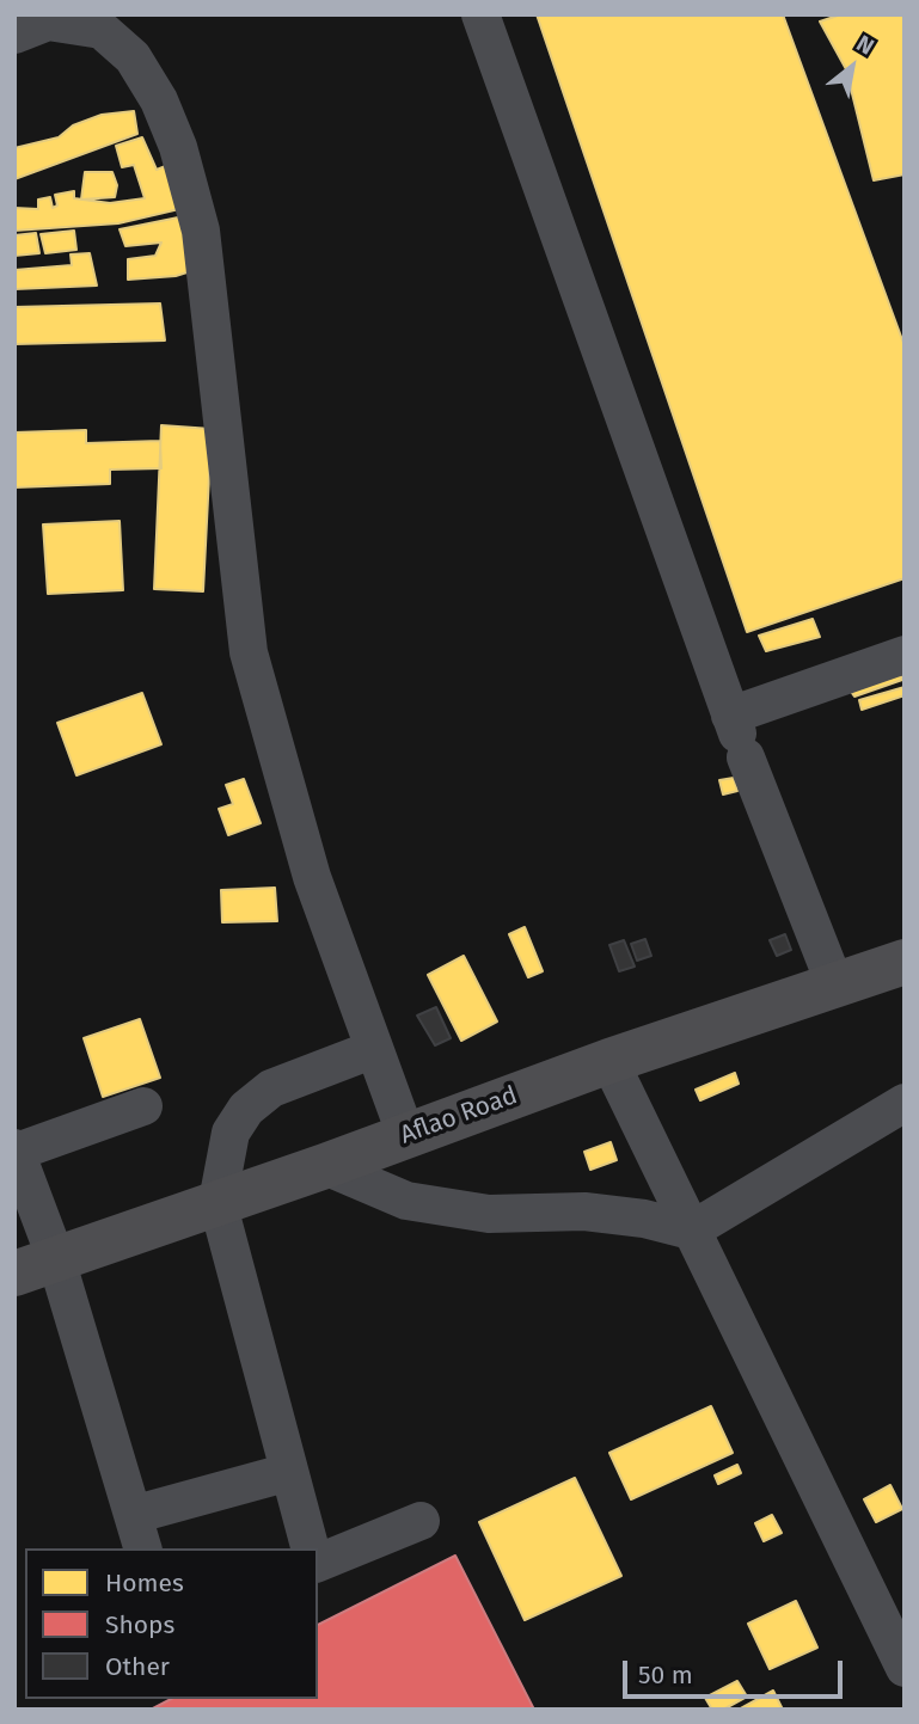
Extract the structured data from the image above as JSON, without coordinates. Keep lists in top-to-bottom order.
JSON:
{
  "streets": {
    "highway": ["Aflao Road"]
  },
  "legend": ["Homes", "Shops", "Other"],
  "scale_bar": "50 m",
  "north": "top right"
}
